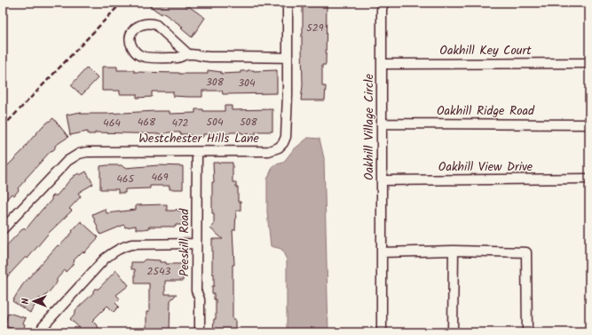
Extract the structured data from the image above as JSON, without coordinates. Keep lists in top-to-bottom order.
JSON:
{
  "streets": {
    "street": [
      "Oakhill Key Court",
      "Oakhill Ridge Road",
      "Oakhill Village Circle",
      "Westchester Hills Lane",
      "Oakhill View Drive",
      "Peeskill Road"
    ]
  },
  "crossings": [
    ["Oakhill Key Court", "Oakhill Village Circle"],
    ["Oakhill Ridge Road", "Oakhill Village Circle"],
    ["Oakhill Village Circle", "Oakhill View Drive"],
    ["Westchester Hills Lane", "Peeskill Road"]
  ],
  "house_numbers": [
    "529",
    "308",
    "304",
    "468",
    "504",
    "508",
    "464",
    "472",
    "469",
    "465",
    "2543"
  ],
  "north": "left"
}
